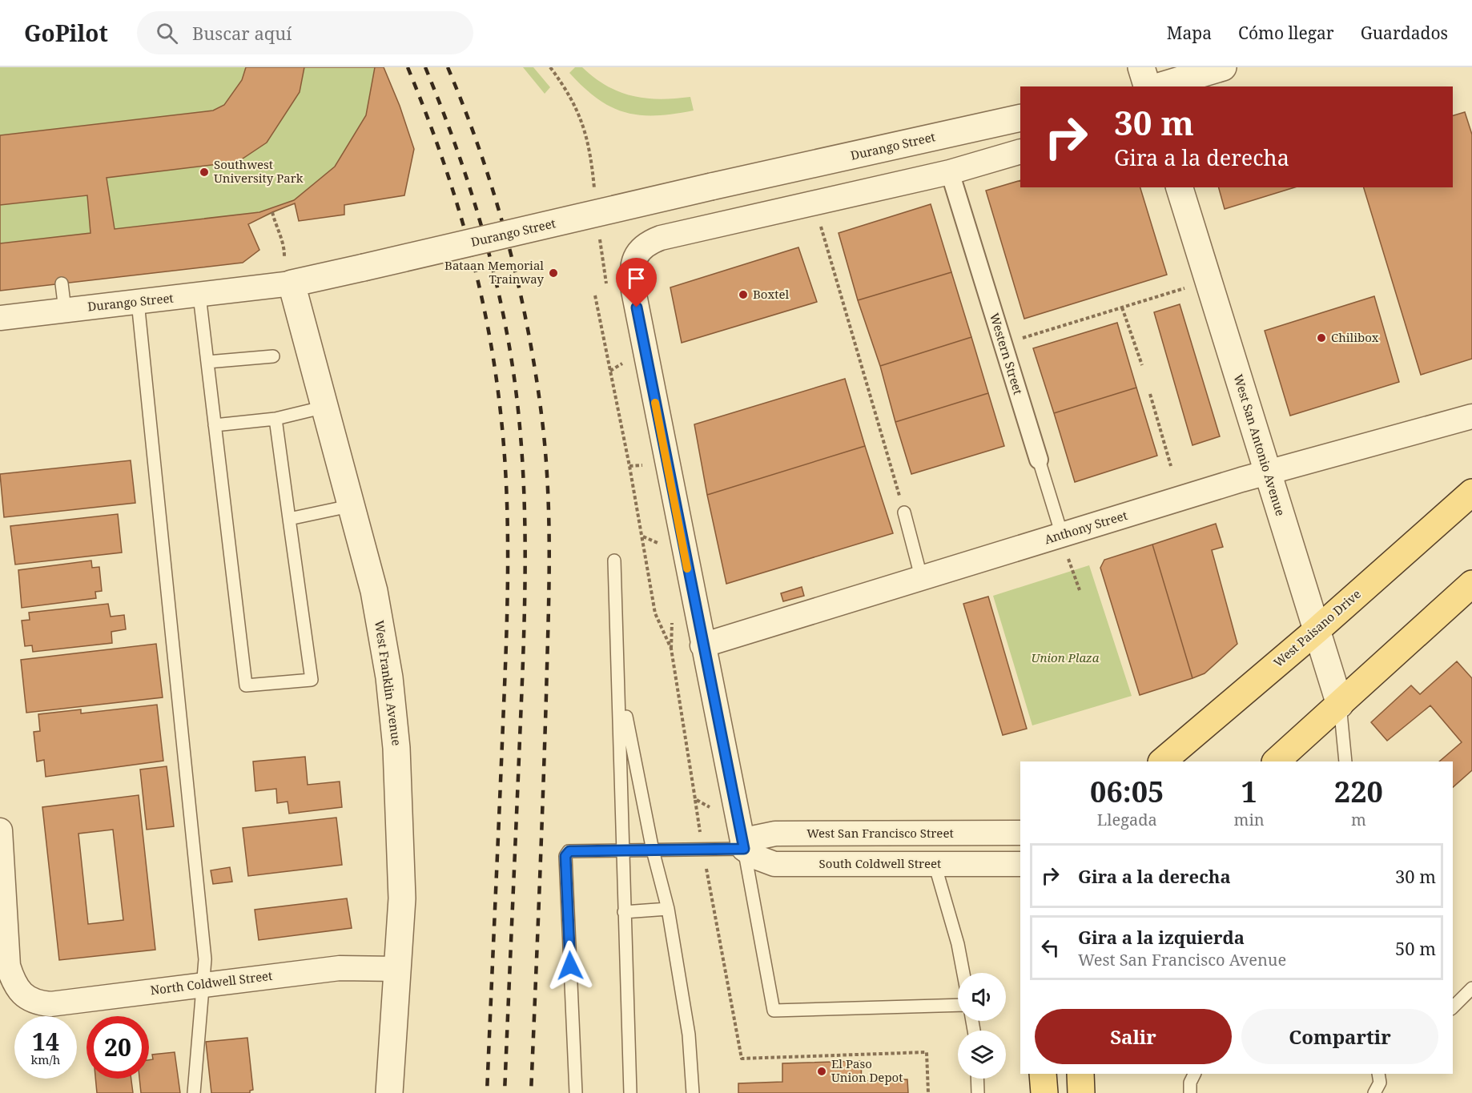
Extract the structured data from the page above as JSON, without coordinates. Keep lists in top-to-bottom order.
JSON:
{
  "streets": {
    "main road": ["West Paisano Drive"],
    "street": [
      "Durango Street",
      "Western Street",
      "West San Antonio Avenue",
      "Anthony Street",
      "West Franklin Avenue",
      "West San Francisco Street",
      "South Coldwell Street",
      "North Coldwell Street"
    ]
  },
  "crossings": [
    ["Durango Street", "West Franklin Avenue"],
    ["Western Street", "Anthony Street"],
    ["West San Antonio Avenue", "Anthony Street"],
    ["West San Antonio Avenue", "West Paisano Drive"],
    ["West Franklin Avenue", "North Coldwell Street"],
    ["West San Francisco Street", "South Coldwell Street"]
  ],
  "parks": ["Union Plaza"],
  "places": [
    "Southwest University Park",
    "Bataan Memorial Trainway",
    "Boxtel",
    "Chilibox",
    "El Paso Union Depot"
  ],
  "page": {
    "header": "GoPilot",
    "search": "Buscar aquí",
    "nav": ["Mapa", "Cómo llegar", "Guardados"],
    "turn": ["30 m", "Gira a la derecha"],
    "eta": [
      "06:05",
      "Llegada",
      "1",
      "min",
      "220",
      "m"
    ],
    "list": [
      {
        "name": "Gira a la derecha",
        "value": "30 m"
      },
      {
        "name": "Gira a la izquierda",
        "note": "West San Francisco Avenue",
        "value": "50 m"
      }
    ],
    "buttons": ["Salir", "Compartir"],
    "speed": "14 km/h",
    "limit": "20"
  }
}
